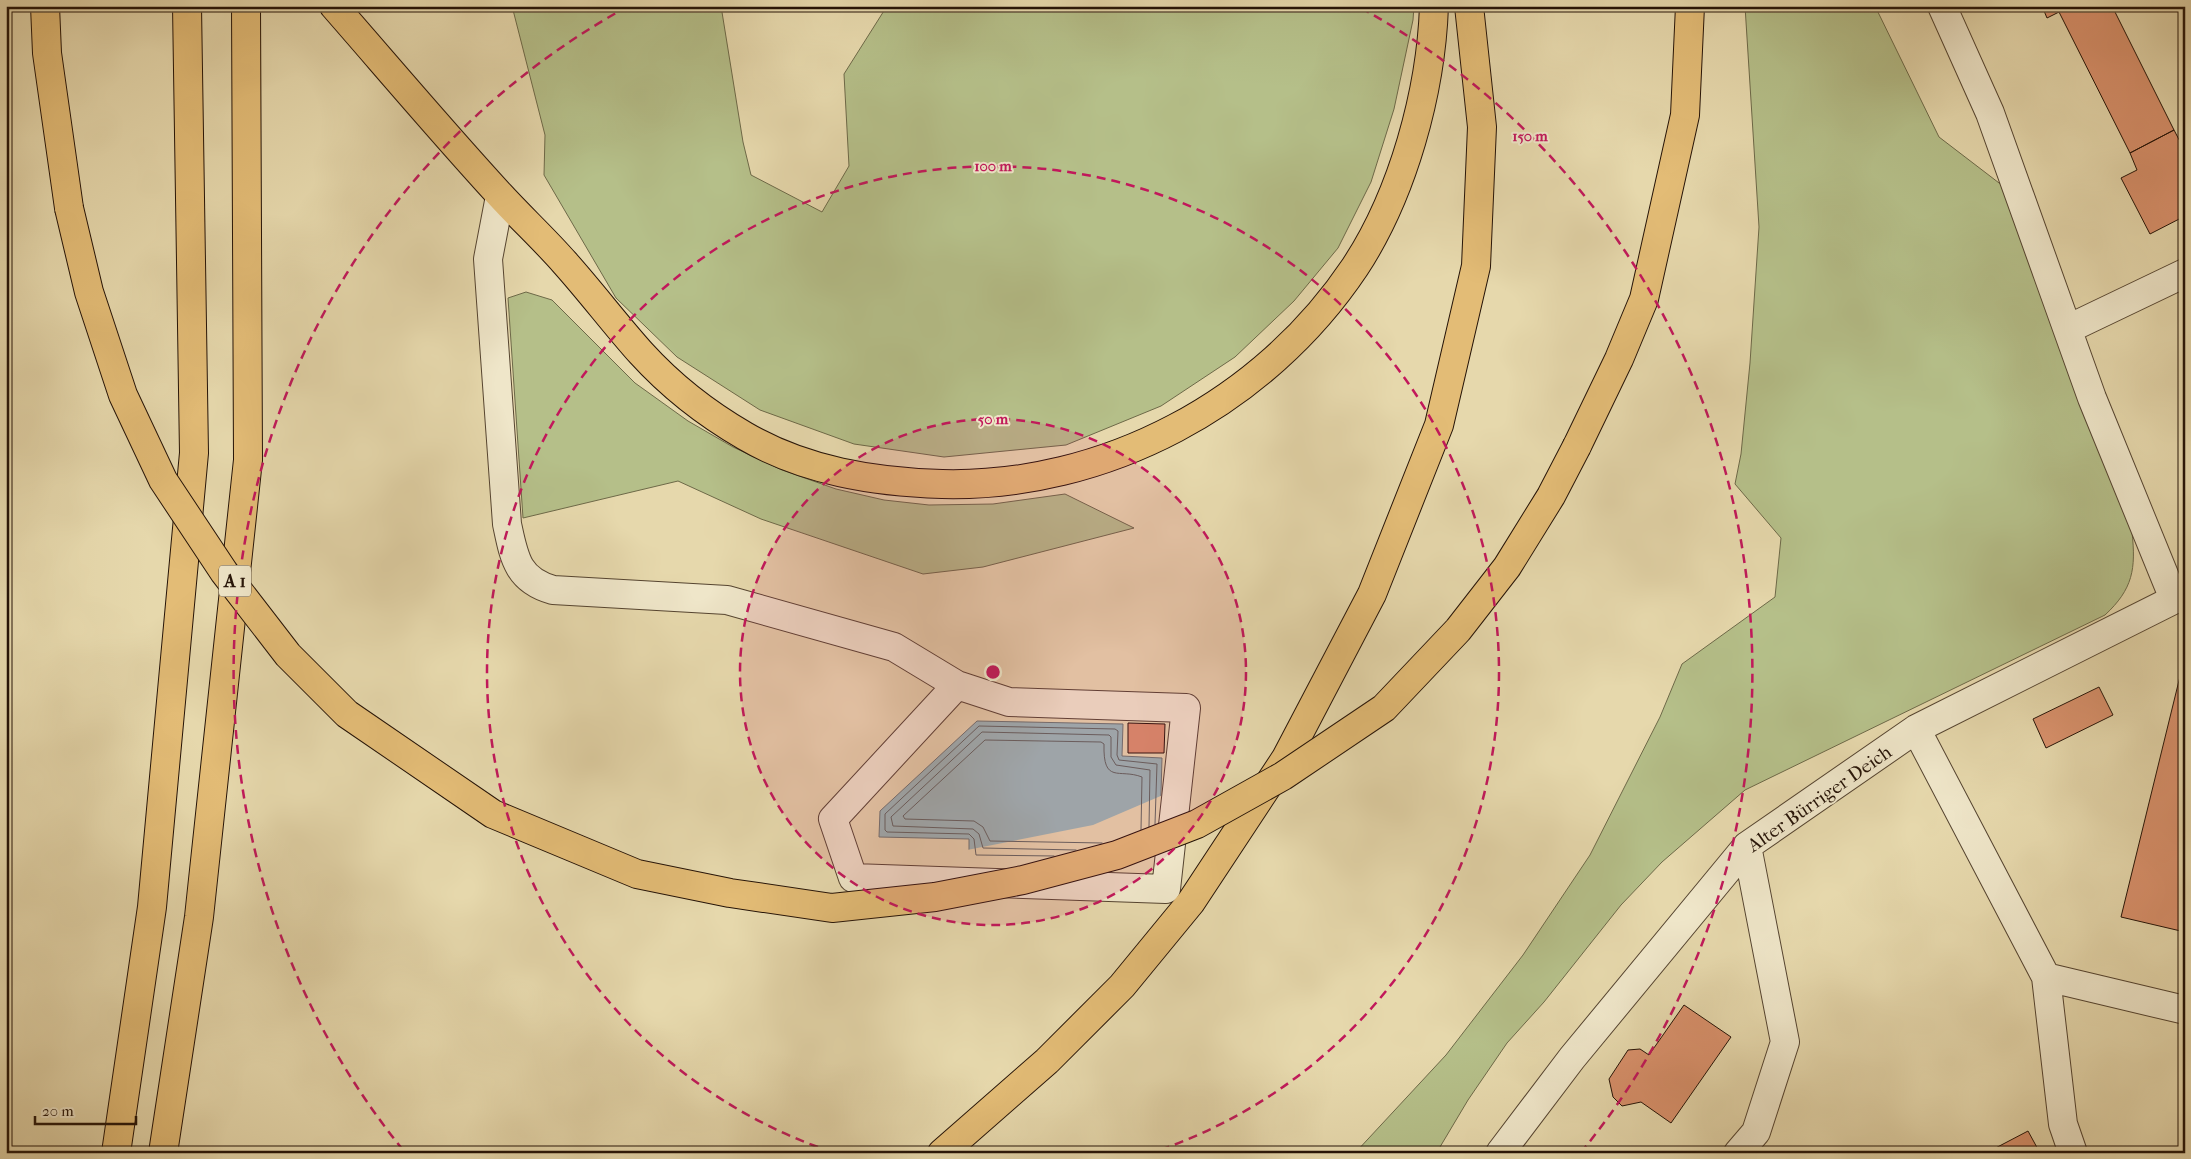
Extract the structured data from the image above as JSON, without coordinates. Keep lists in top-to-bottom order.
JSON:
{
  "streets": {
    "highway": ["A 1"],
    "lane": ["Alter Bürriger Deich"]
  },
  "scale_bar": "20 m",
  "rings": ["150 m", "100 m", "50 m"]
}
